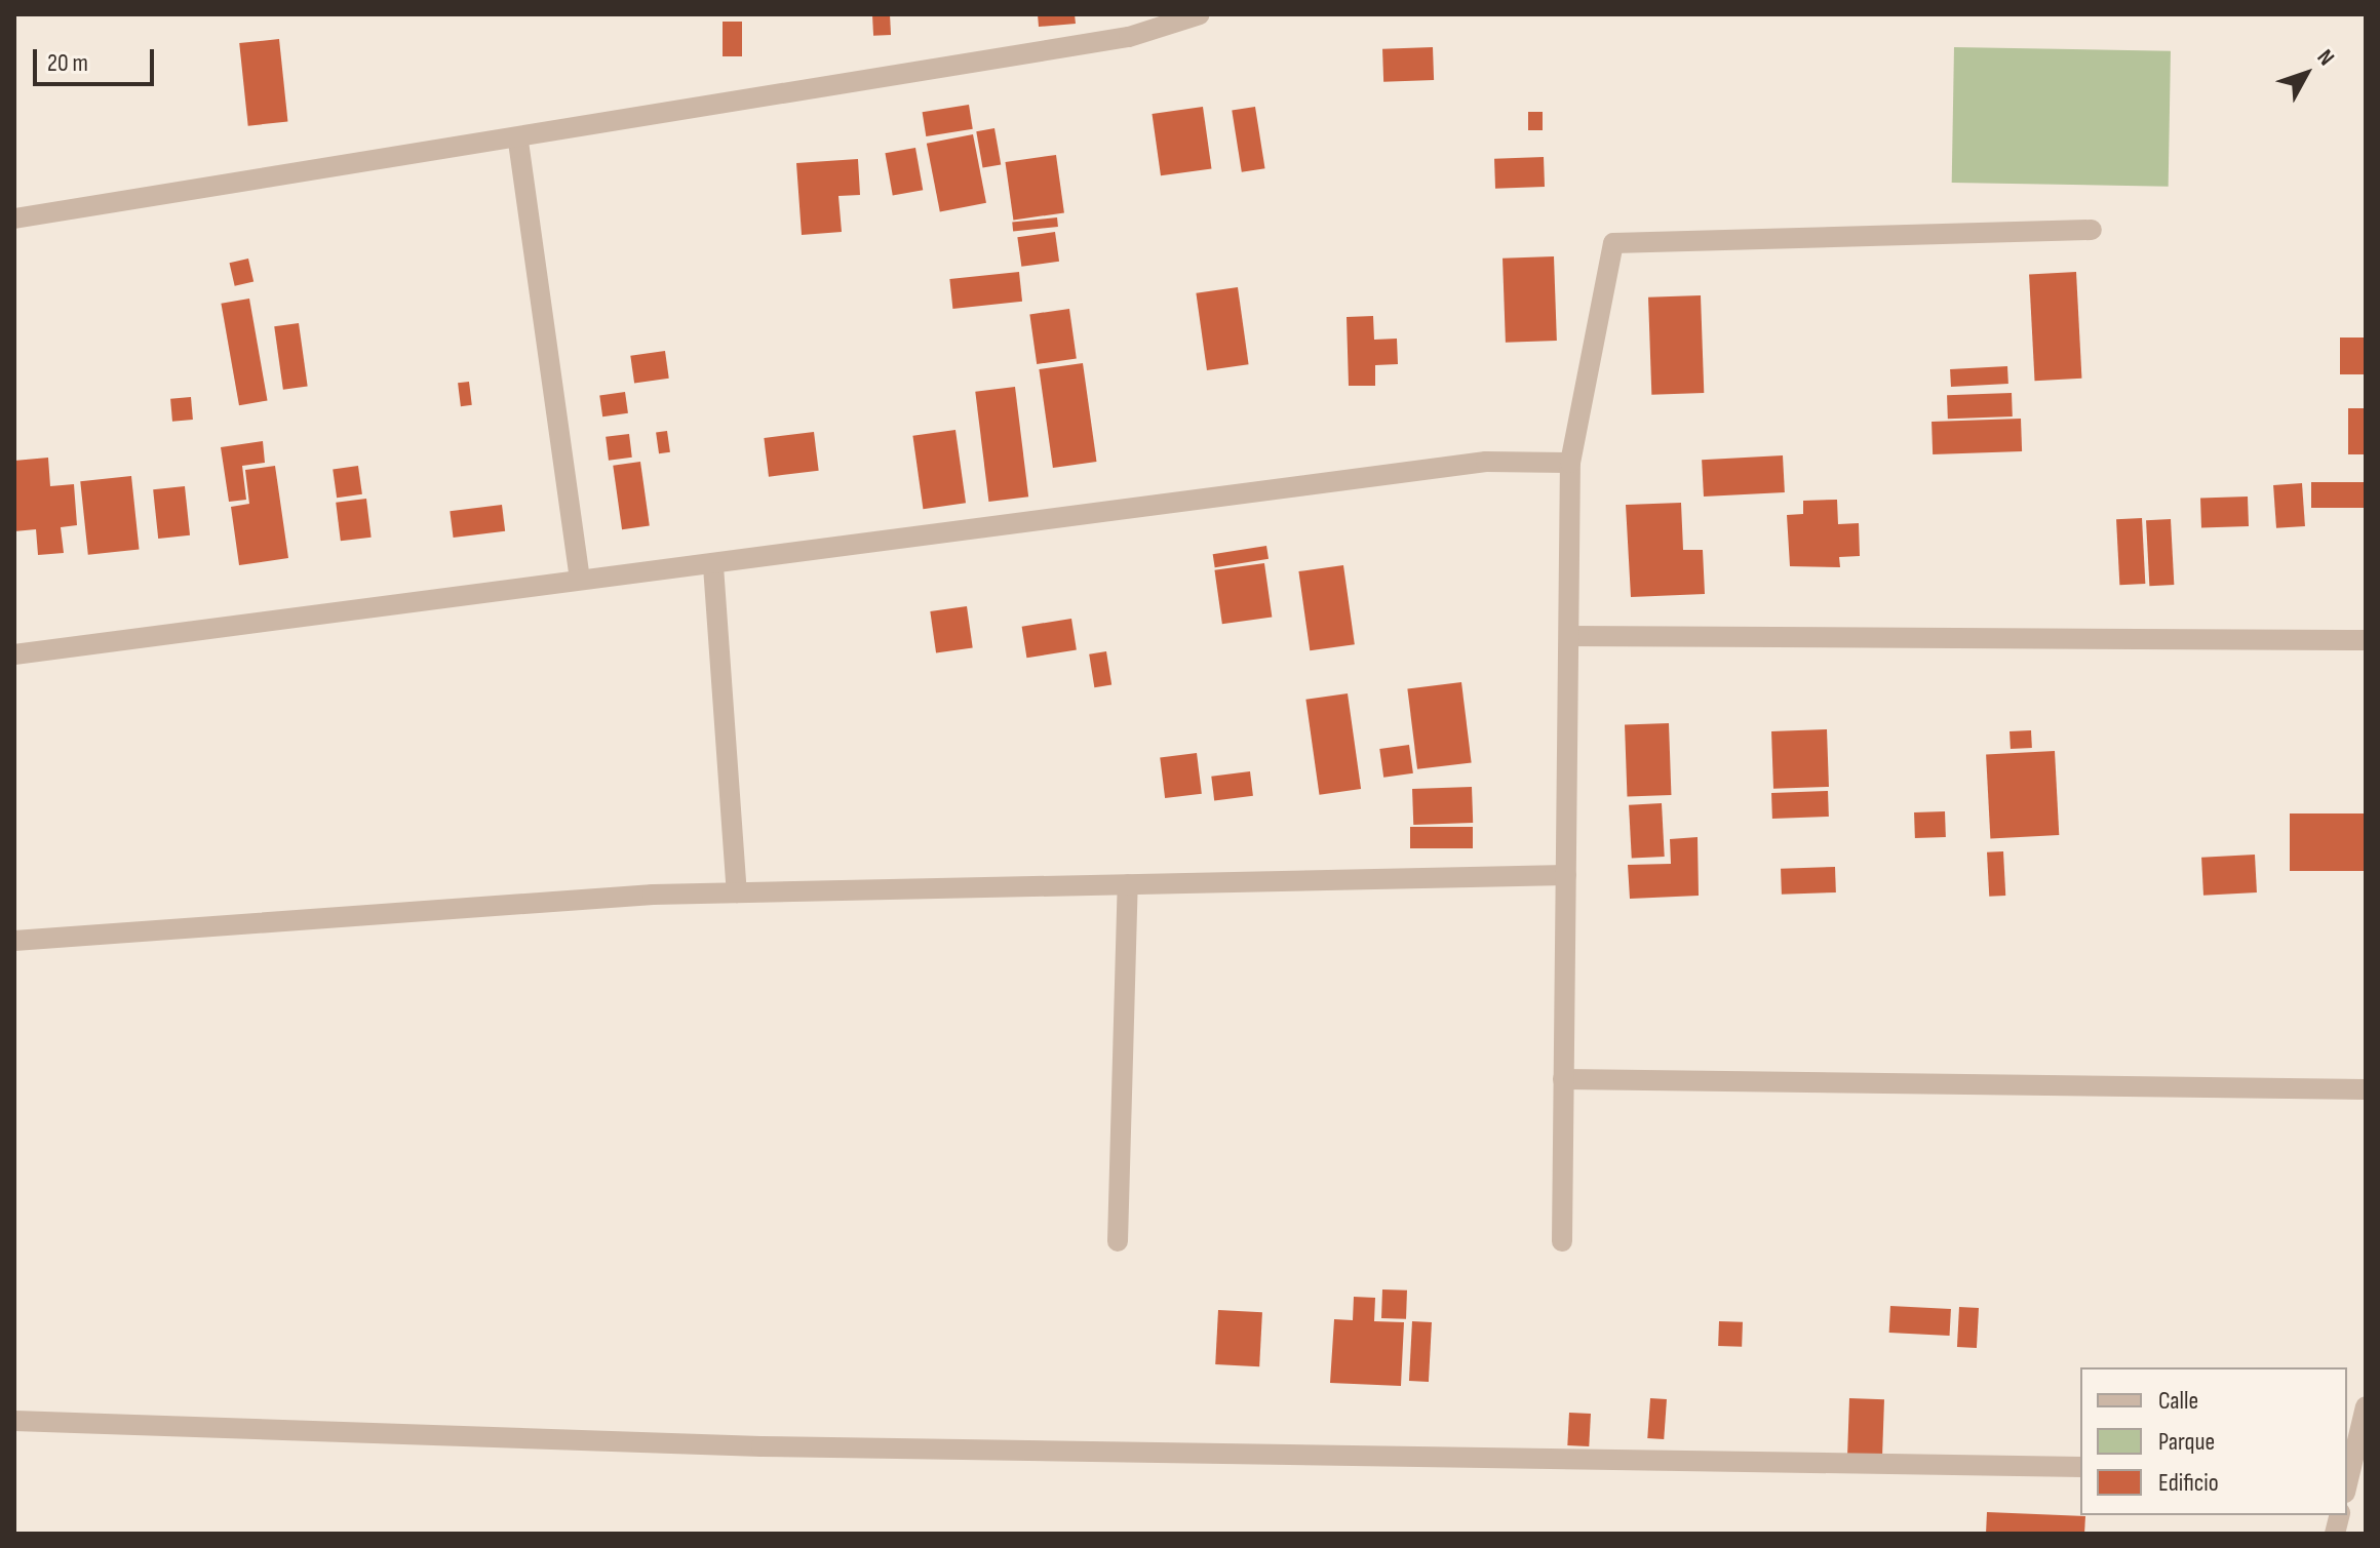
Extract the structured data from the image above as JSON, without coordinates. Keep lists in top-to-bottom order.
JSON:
{
  "legend": ["Calle", "Parque", "Edificio"],
  "scale_bar": "20 m",
  "north": "top right"
}
